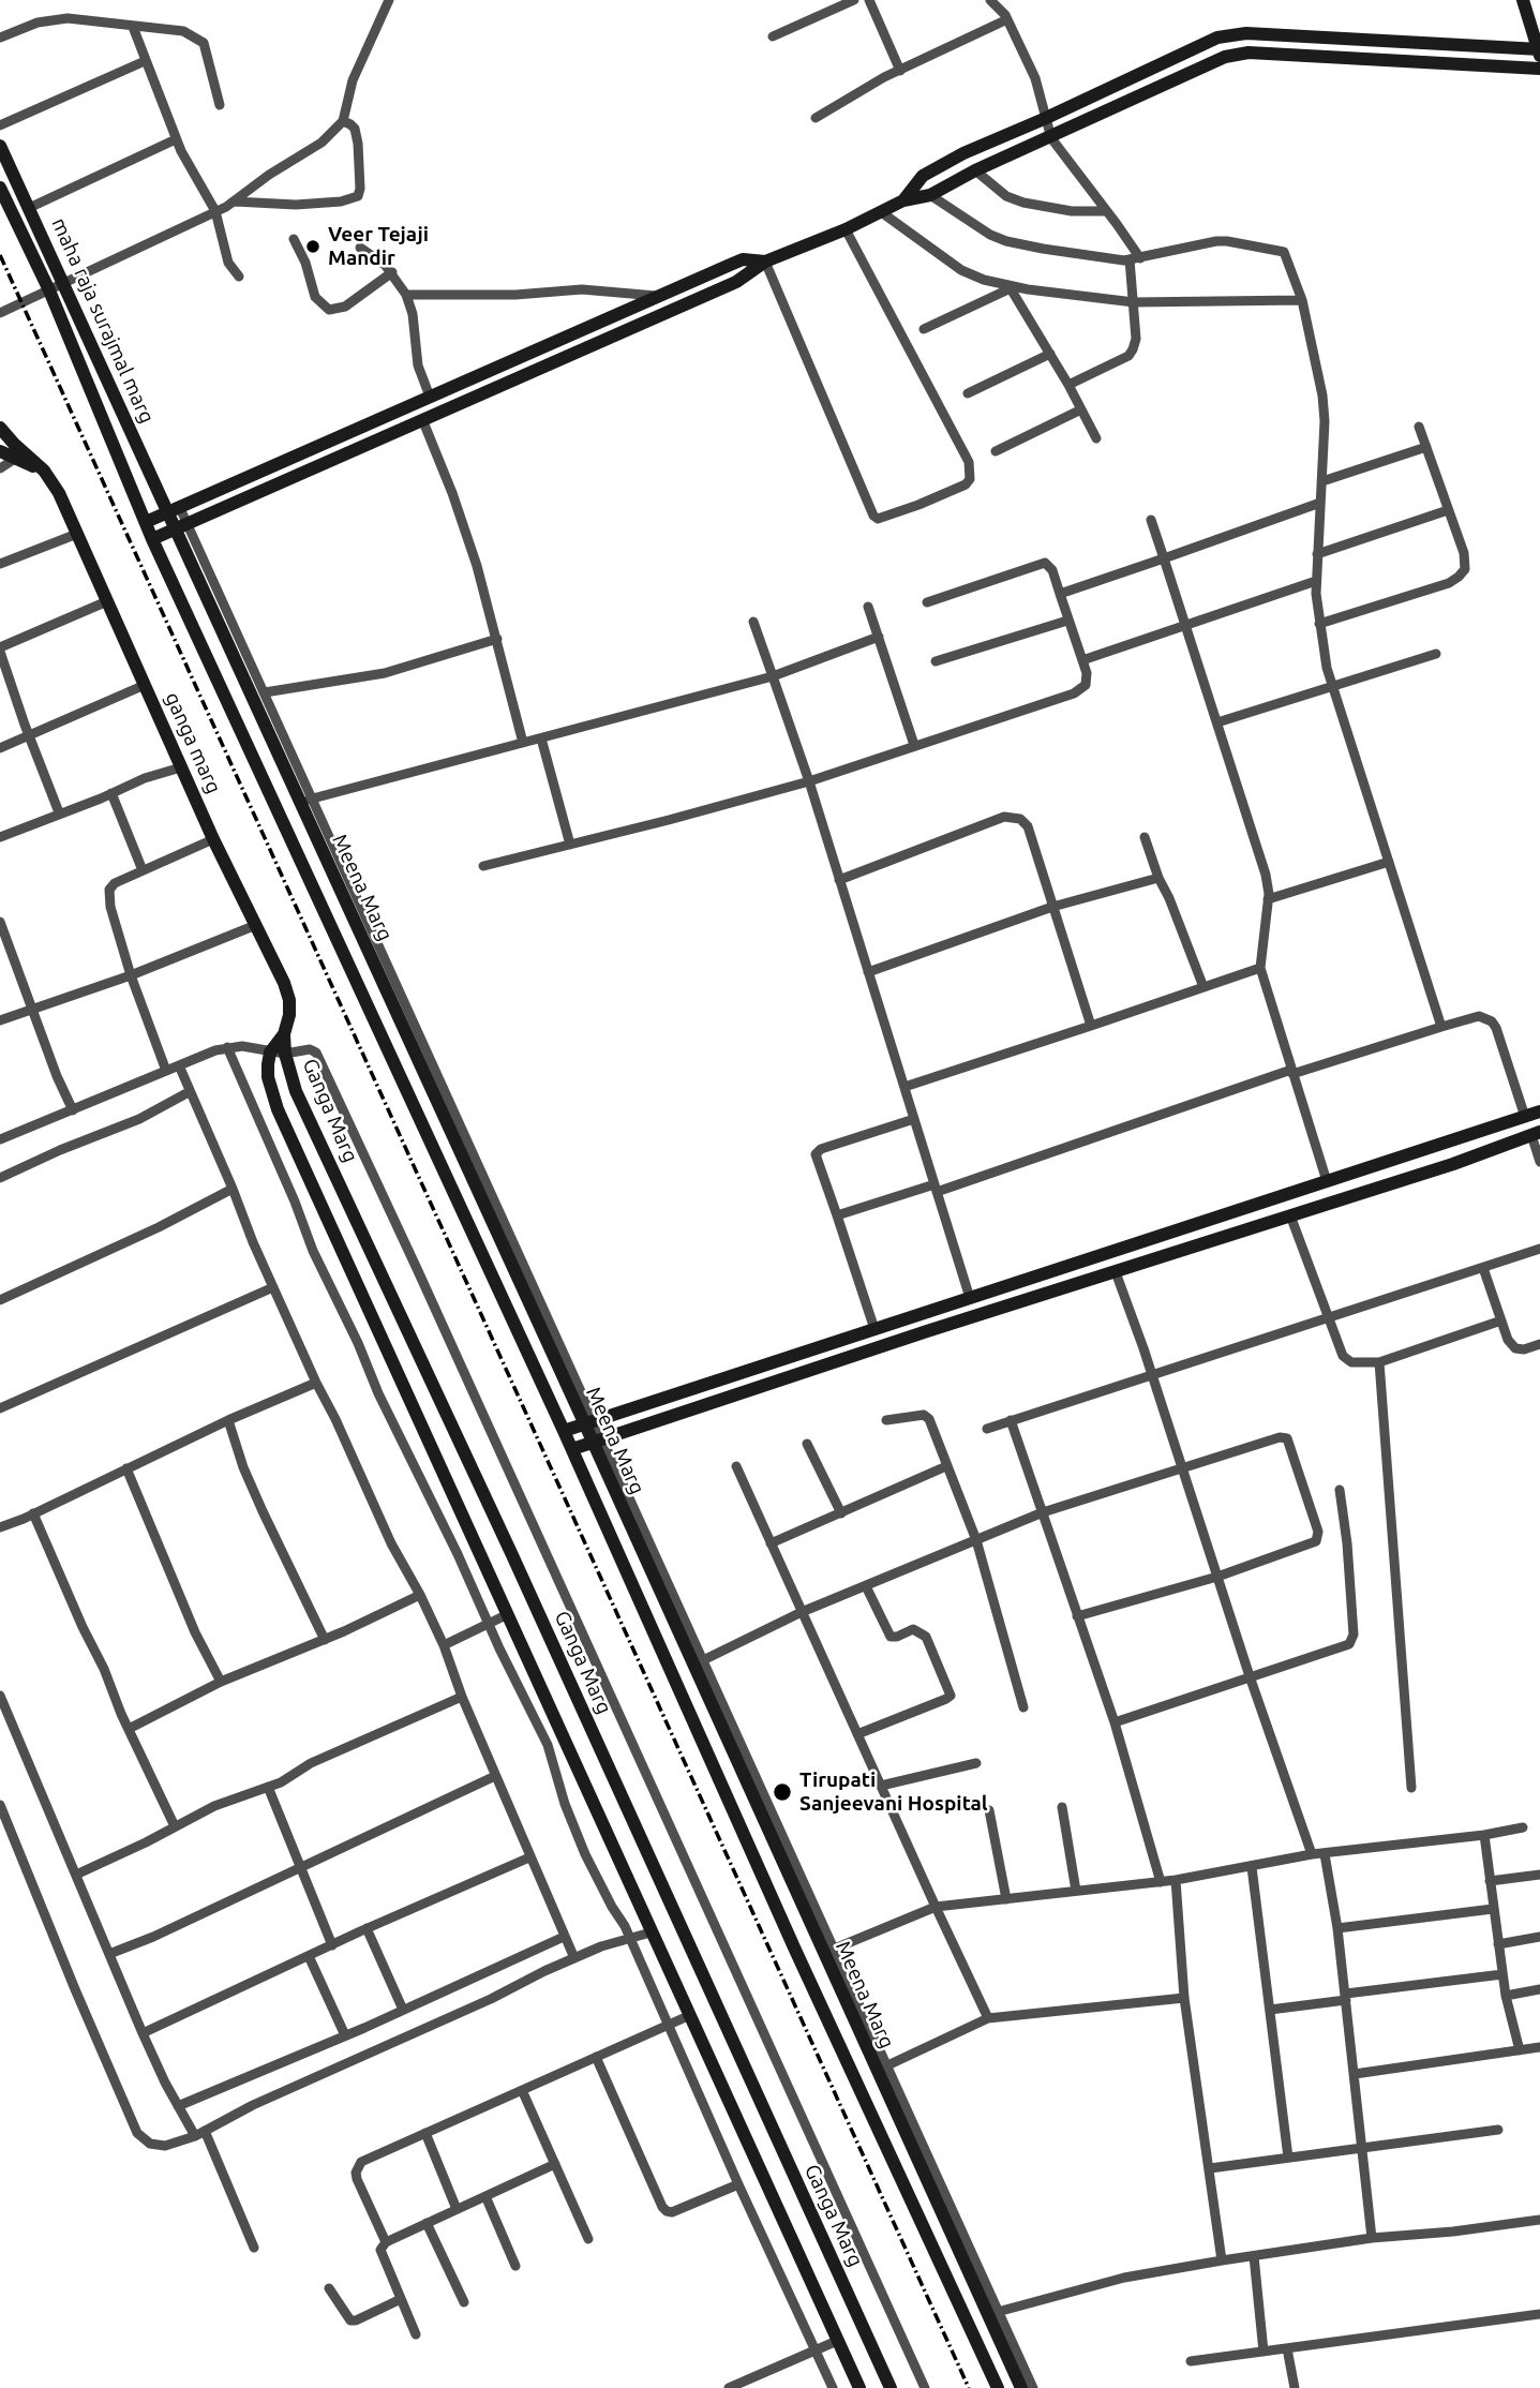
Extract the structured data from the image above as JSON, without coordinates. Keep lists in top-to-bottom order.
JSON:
{
  "streets": {
    "street": [
      "maha raja surajmal marg",
      "ganga marg",
      "Meena Marg",
      "Ganga Marg"
    ]
  },
  "crossings": [
    ["maha raja surajmal marg", "Meena Marg"],
    ["ganga marg", "Ganga Marg"]
  ],
  "places": ["Veer Tejaji Mandir", "Tirupati Sanjeevani Hospital"]
}
